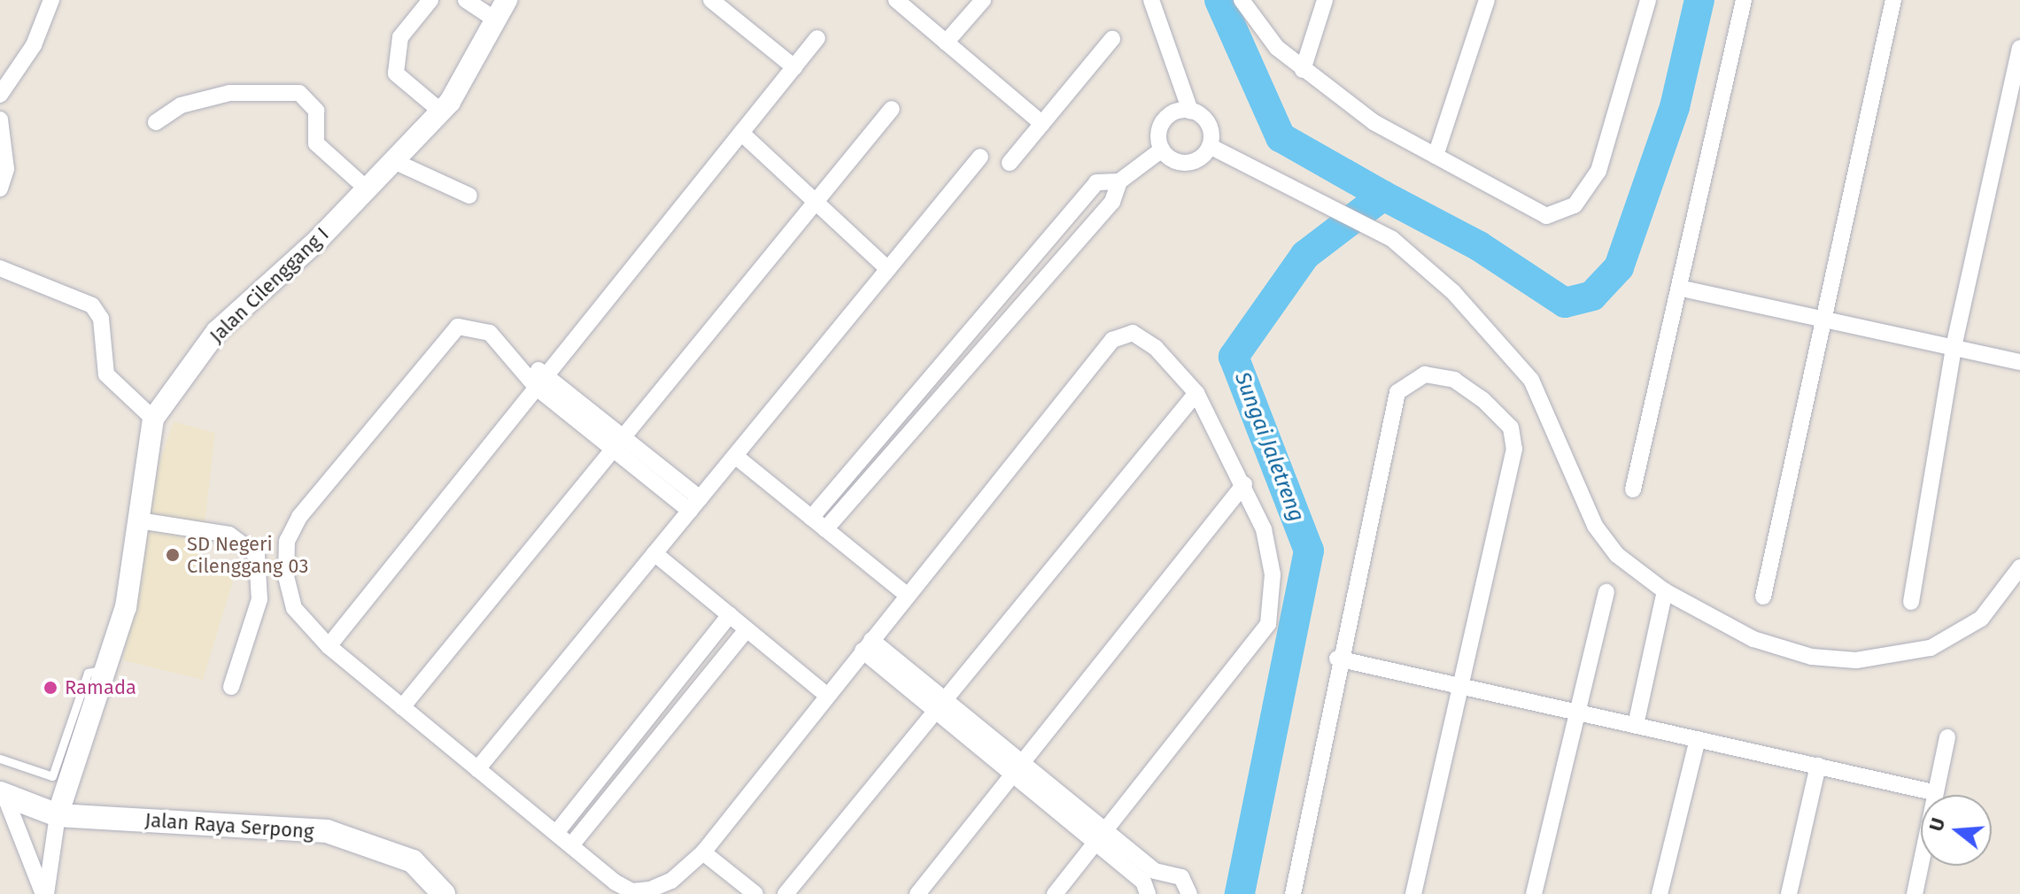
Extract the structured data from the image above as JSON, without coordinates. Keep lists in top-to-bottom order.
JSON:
{
  "streets": {
    "main road": ["Jalan Raya Serpong"],
    "street": ["Jalan Cilenggang I"]
  },
  "crossings": [
    ["Jalan Cilenggang I", "Jalan Raya Serpong"]
  ],
  "water": ["Sungai Jaletreng"],
  "places": ["SD Negeri Cilenggang 03", "Ramada"],
  "north": "left"
}
